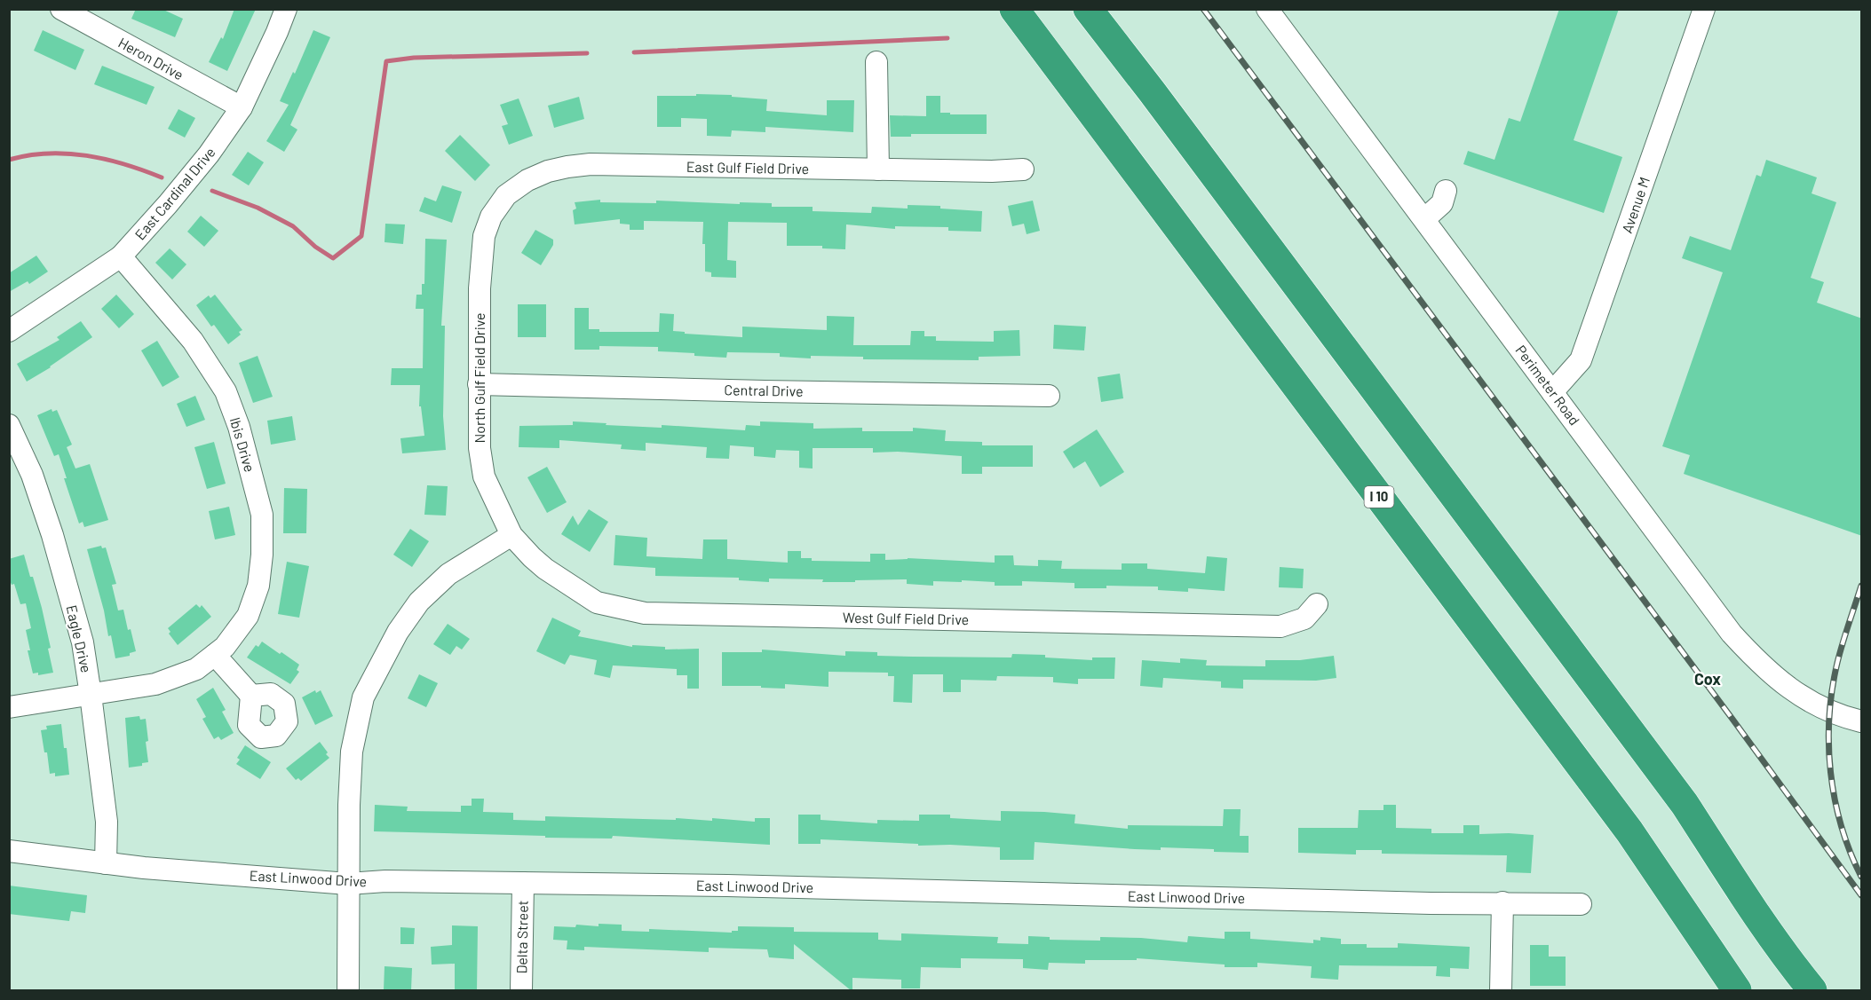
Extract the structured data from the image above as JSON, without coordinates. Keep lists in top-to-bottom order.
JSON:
{
  "streets": {
    "highway": ["I 10"],
    "street": [
      "Heron Drive",
      "East Gulf Field Drive",
      "East Cardinal Drive",
      "Avenue M",
      "North Gulf Field Drive",
      "Perimeter Road",
      "Central Drive",
      "Ibis Drive",
      "West Gulf Field Drive",
      "Eagle Drive",
      "East Linwood Drive",
      "Delta Street"
    ]
  },
  "crossings": [
    ["Heron Drive", "East Cardinal Drive"],
    ["East Gulf Field Drive", "North Gulf Field Drive"],
    ["East Cardinal Drive", "Ibis Drive"],
    ["Avenue M", "Perimeter Road"],
    ["North Gulf Field Drive", "Central Drive"],
    ["North Gulf Field Drive", "West Gulf Field Drive"],
    ["Ibis Drive", "Eagle Drive"],
    ["Eagle Drive", "East Linwood Drive"],
    ["East Linwood Drive", "Delta Street"]
  ],
  "districts": ["Cox"]
}
